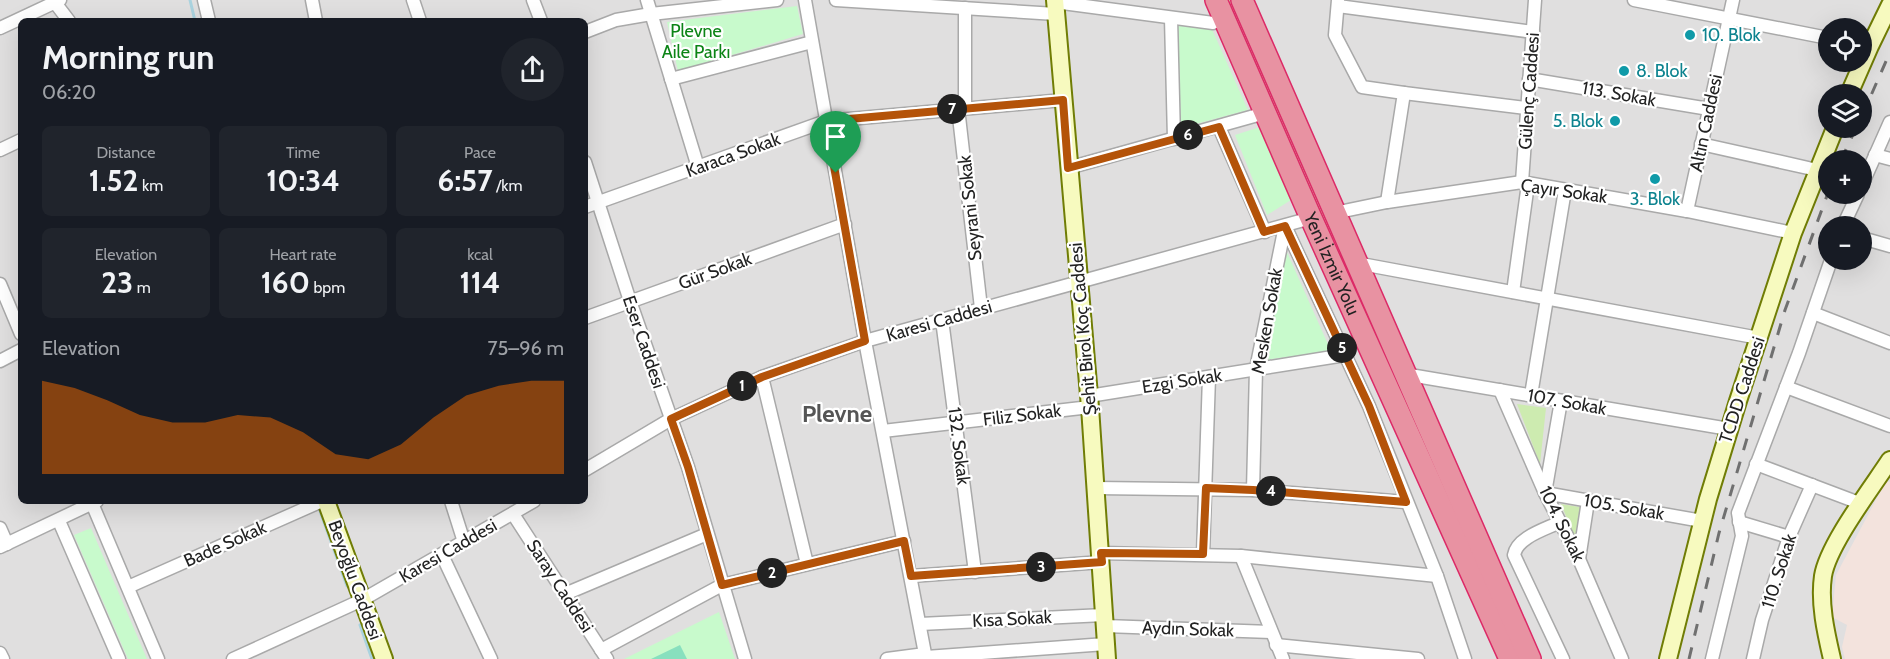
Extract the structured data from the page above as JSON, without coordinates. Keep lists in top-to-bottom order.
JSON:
{
  "streets": {
    "highway": ["Yeni İzmir Yolu"],
    "main road": ["Şehit Birol Koç Caddesi", "TCDD Caddesi", "Beyoğlu Caddesi"],
    "street": [
      "Gülenç Caddesi",
      "113. Sokak",
      "Altın Caddesi",
      "Karaca Sokak",
      "Çayır Sokak",
      "Seyrani Sokak",
      "Gür Sokak",
      "Karesi Caddesi",
      "Mesken Sokak",
      "Eser Caddesi",
      "Ezgi Sokak",
      "107. Sokak",
      "Filiz Sokak",
      "132. Sokak",
      "105. Sokak",
      "104. Sokak",
      "Bade Sokak",
      "110. Sokak",
      "Saray Caddesi",
      "Kısa Sokak",
      "Aydın Sokak"
    ]
  },
  "crossings": [
    ["Gülenç Caddesi", "113. Sokak"],
    ["Gülenç Caddesi", "Çayır Sokak"],
    ["113. Sokak", "Altın Caddesi"],
    ["Altın Caddesi", "Çayır Sokak"],
    ["Karaca Sokak", "Seyrani Sokak"],
    ["Karaca Sokak", "Şehit Birol Koç Caddesi"],
    ["Karaca Sokak", "Eser Caddesi"],
    ["Çayır Sokak", "Yeni İzmir Yolu"],
    ["Çayır Sokak", "TCDD Caddesi"],
    ["Seyrani Sokak", "Karesi Caddesi"],
    ["Yeni İzmir Yolu", "Karesi Caddesi"],
    ["Yeni İzmir Yolu", "107. Sokak"],
    ["Gür Sokak", "Eser Caddesi"],
    ["Karesi Caddesi", "Mesken Sokak"],
    ["Karesi Caddesi", "Şehit Birol Koç Caddesi"],
    ["Karesi Caddesi", "Eser Caddesi"],
    ["Karesi Caddesi", "132. Sokak"],
    ["Karesi Caddesi", "Beyoğlu Caddesi"],
    ["Karesi Caddesi", "Saray Caddesi"],
    ["Mesken Sokak", "Ezgi Sokak"],
    ["Şehit Birol Koç Caddesi", "Ezgi Sokak"],
    ["Şehit Birol Koç Caddesi", "Filiz Sokak"],
    ["Şehit Birol Koç Caddesi", "Kısa Sokak"],
    ["Şehit Birol Koç Caddesi", "Aydın Sokak"],
    ["Ezgi Sokak", "Filiz Sokak"],
    ["TCDD Caddesi", "107. Sokak"],
    ["TCDD Caddesi", "105. Sokak"],
    ["107. Sokak", "104. Sokak"],
    ["Filiz Sokak", "132. Sokak"],
    ["105. Sokak", "104. Sokak"],
    ["Kısa Sokak", "Aydın Sokak"]
  ],
  "districts": ["Plevne"],
  "parks": ["Plevne Aile Parkı"],
  "places": [
    "10. Blok",
    "8. Blok",
    "5. Blok",
    "3. Blok"
  ],
  "page": {
    "map_buttons": ["+", "−"],
    "heading": ["Morning run", "06:20"],
    "pins": [
      "7",
      "6",
      "5",
      "1",
      "4",
      "3",
      "2"
    ],
    "stats": [
      ["Distance", "1.52 km"],
      ["Time", "10:34"],
      ["Pace", "6:57 /km"],
      ["Elevation", "23 m"],
      ["Heart rate", "160 bpm"],
      ["kcal", "114"]
    ],
    "chart": ["Elevation", "75–96 m"]
  }
}
